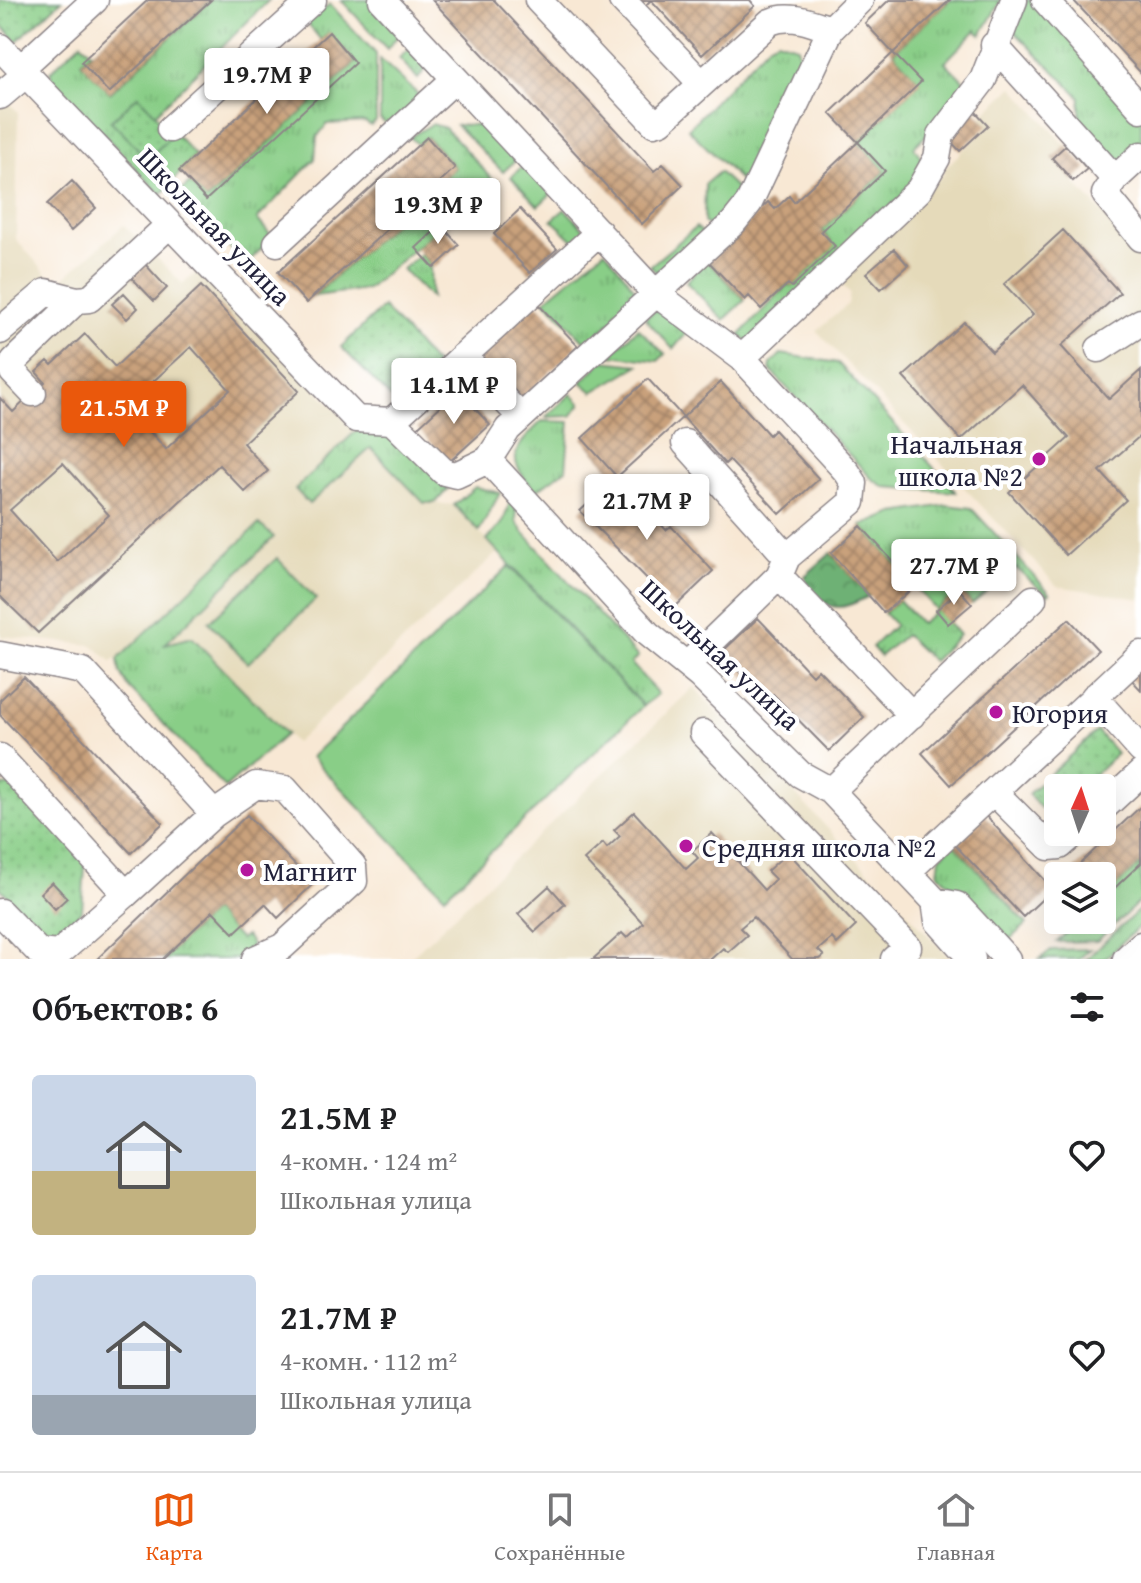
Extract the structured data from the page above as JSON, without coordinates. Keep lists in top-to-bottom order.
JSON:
{
  "streets": {
    "street": ["Школьная улица"]
  },
  "places": [
    "Начальная школа №2",
    "Югория",
    "Средняя школа №2",
    "Магнит"
  ],
  "north": "top",
  "page": {
    "price": [
      "19.7M ₽",
      "19.3M ₽",
      "14.1M ₽",
      "21.5M ₽",
      "21.7M ₽",
      "27.7M ₽"
    ],
    "heading": "Объектов: 6",
    "list": [
      {
        "name": "21.5M ₽",
        "note": "4-комн. · 124 m² · Школьная улица"
      },
      {
        "name": "21.7M ₽",
        "note": "4-комн. · 112 m² · Школьная улица"
      }
    ],
    "tabs": ["Карта", "Сохранённые", "Главная"]
  }
}
